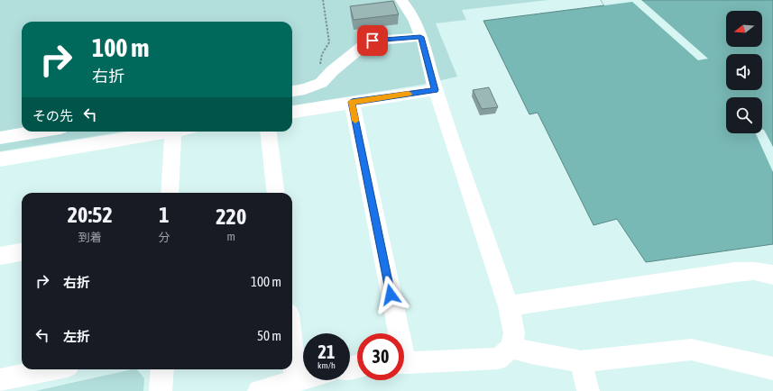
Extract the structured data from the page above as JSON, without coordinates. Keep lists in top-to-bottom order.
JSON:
{
  "north": "left",
  "page": {
    "turn": ["100 m", "右折"],
    "then": "その先",
    "eta": [
      "20:52",
      "到着",
      "1",
      "分",
      "220",
      "m"
    ],
    "list": [
      {
        "name": "右折",
        "value": "100 m"
      },
      {
        "name": "左折",
        "value": "50 m"
      }
    ],
    "speed": "21 km/h",
    "limit": "30"
  }
}
